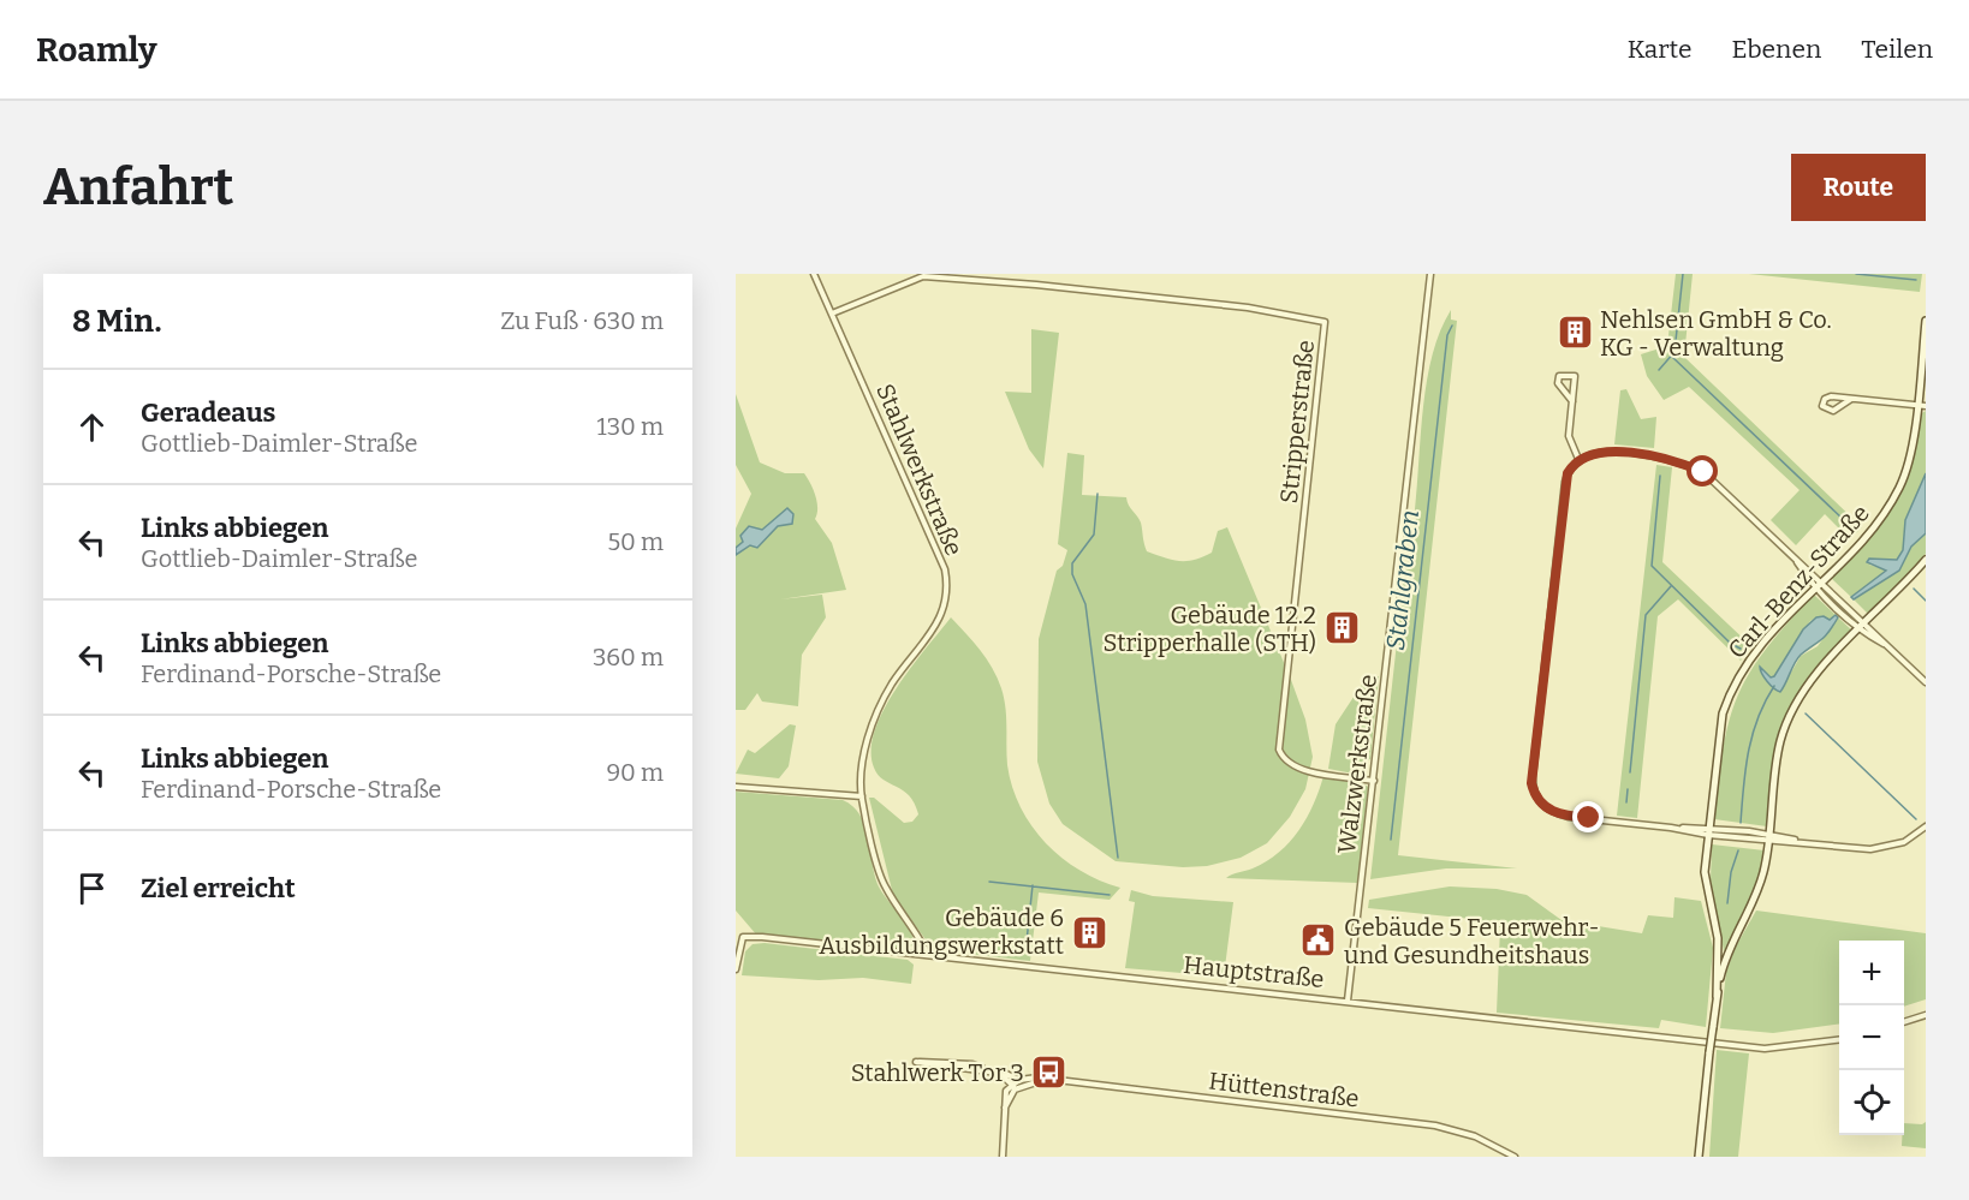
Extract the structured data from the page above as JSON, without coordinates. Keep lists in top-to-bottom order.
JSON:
{
  "streets": {
    "street": [
      "Stripperstraße",
      "Stahlwerkstraße",
      "Carl-Benz-Straße",
      "Walzwerkstraße",
      "Hauptstraße",
      "Hüttenstraße"
    ]
  },
  "crossings": [
    ["Stripperstraße", "Stahlwerkstraße"],
    ["Stripperstraße", "Walzwerkstraße"],
    ["Stahlwerkstraße", "Hauptstraße"],
    ["Walzwerkstraße", "Hauptstraße"]
  ],
  "water": ["Stahlgraben"],
  "places": {
    "building": ["Nehlsen GmbH & Co. KG - Verwaltung", "Gebäude 12.2 Stripperhalle (STH)", "Gebäude 6 Ausbildungswerkstatt"],
    "public building": ["Gebäude 5 Feuerwehr- und Gesundheitshaus"],
    "bus stop": ["Stahlwerk Tor 3"]
  },
  "page": {
    "header": "Roamly",
    "nav": ["Karte", "Ebenen", "Teilen"],
    "buttons": "Route",
    "title": "Anfahrt",
    "heading": ["8 Min.", "Zu Fuß · 630 m"],
    "list": [
      ["Geradeaus", "Gottlieb-Daimler-Straße", "130 m"],
      ["Links abbiegen", "Gottlieb-Daimler-Straße", "50 m"],
      ["Links abbiegen", "Ferdinand-Porsche-Straße", "360 m"],
      ["Links abbiegen", "Ferdinand-Porsche-Straße", "90 m"],
      "Ziel erreicht"
    ],
    "map_buttons": ["+", "−"]
  }
}
